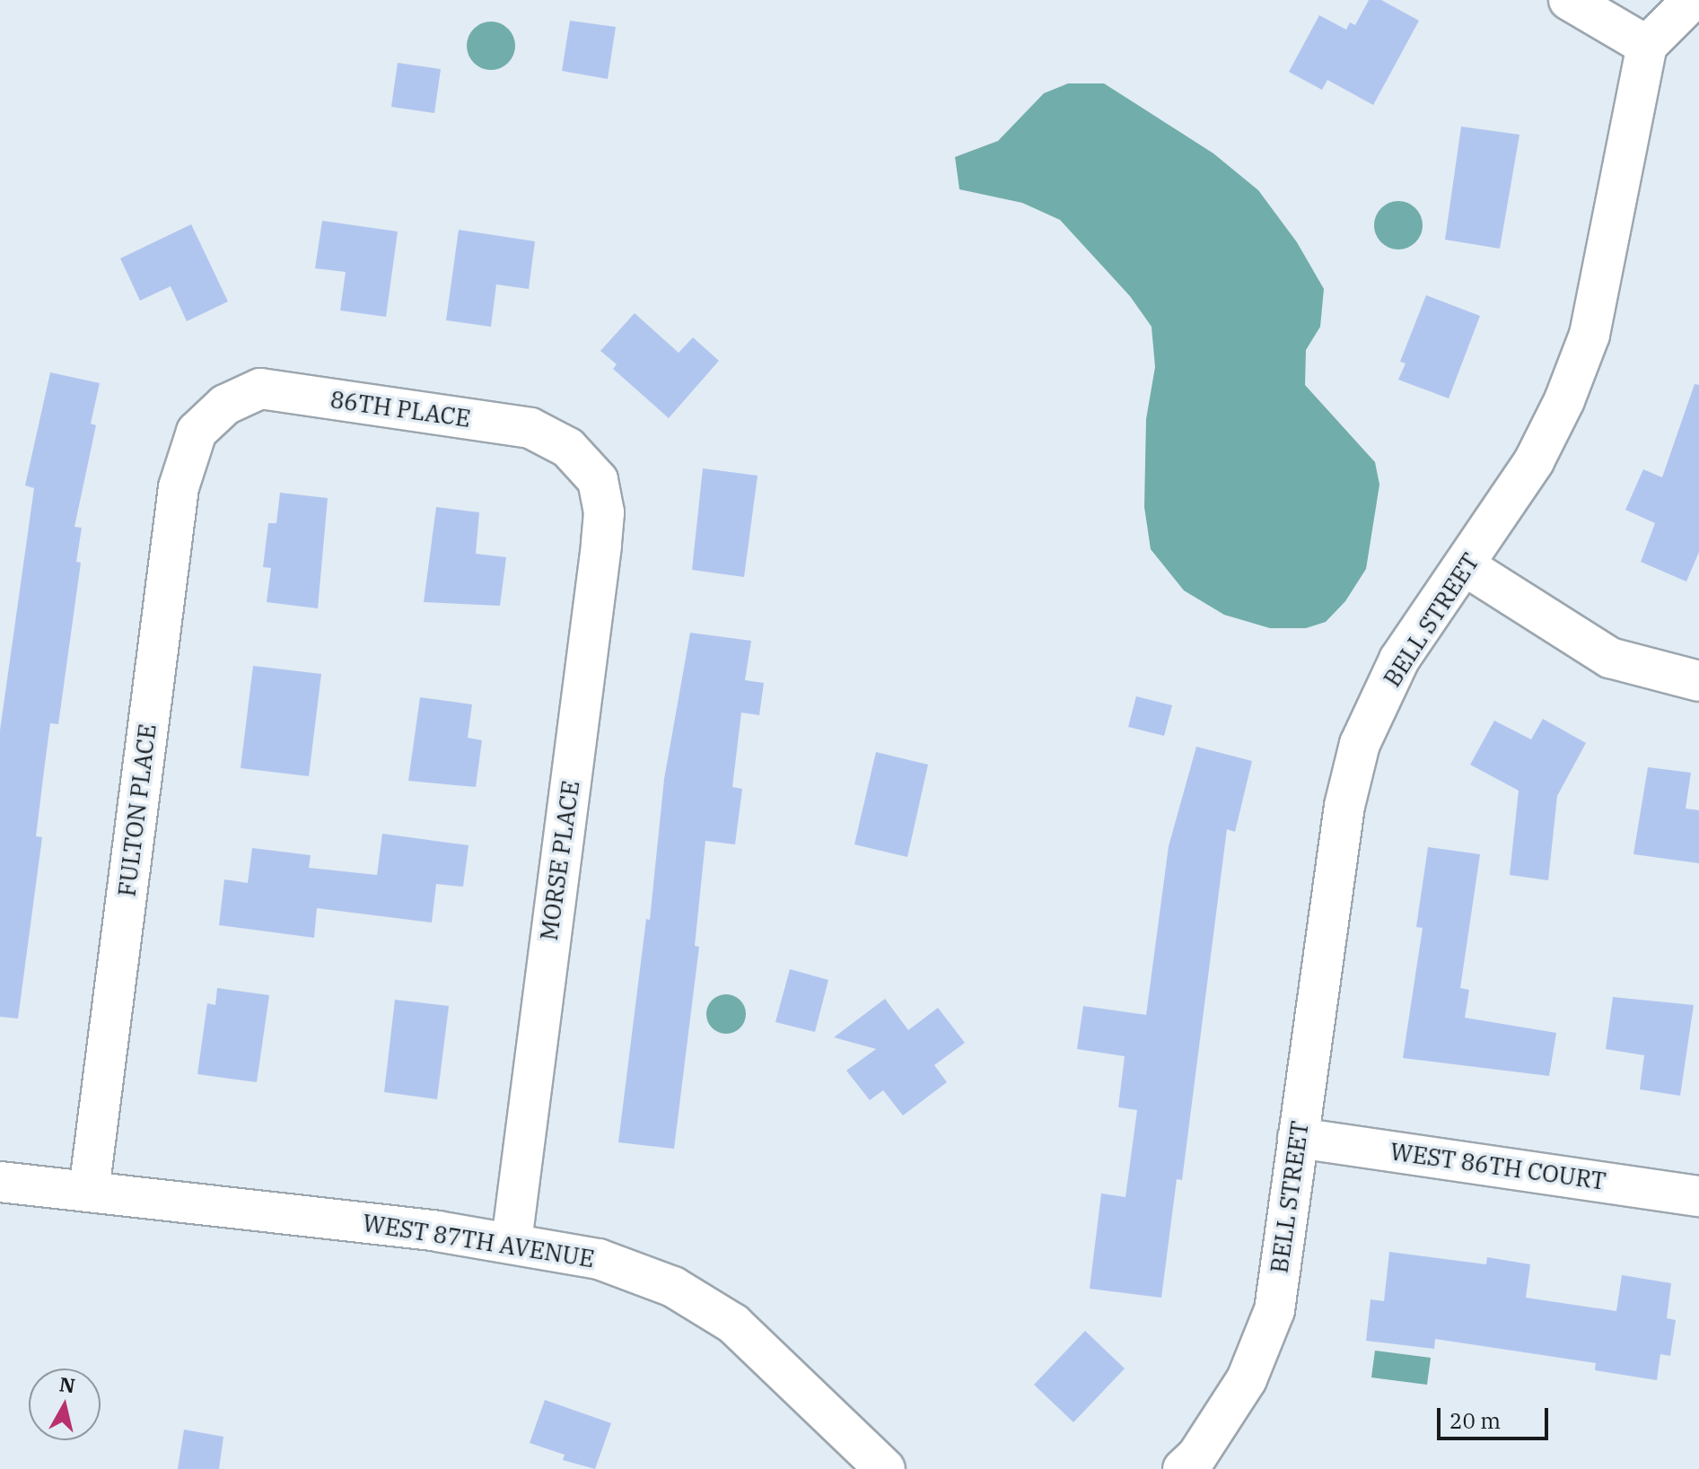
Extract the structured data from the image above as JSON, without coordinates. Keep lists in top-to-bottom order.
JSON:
{
  "streets": {
    "street": [
      "86TH PLACE",
      "BELL STREET",
      "FULTON PLACE",
      "MORSE PLACE",
      "WEST 86TH COURT",
      "WEST 87TH AVENUE"
    ]
  },
  "crossings": [
    ["86TH PLACE", "FULTON PLACE"],
    ["86TH PLACE", "MORSE PLACE"],
    ["BELL STREET", "WEST 86TH COURT"],
    ["FULTON PLACE", "WEST 87TH AVENUE"],
    ["MORSE PLACE", "WEST 87TH AVENUE"]
  ],
  "scale_bar": "20 m",
  "north": "top"
}
